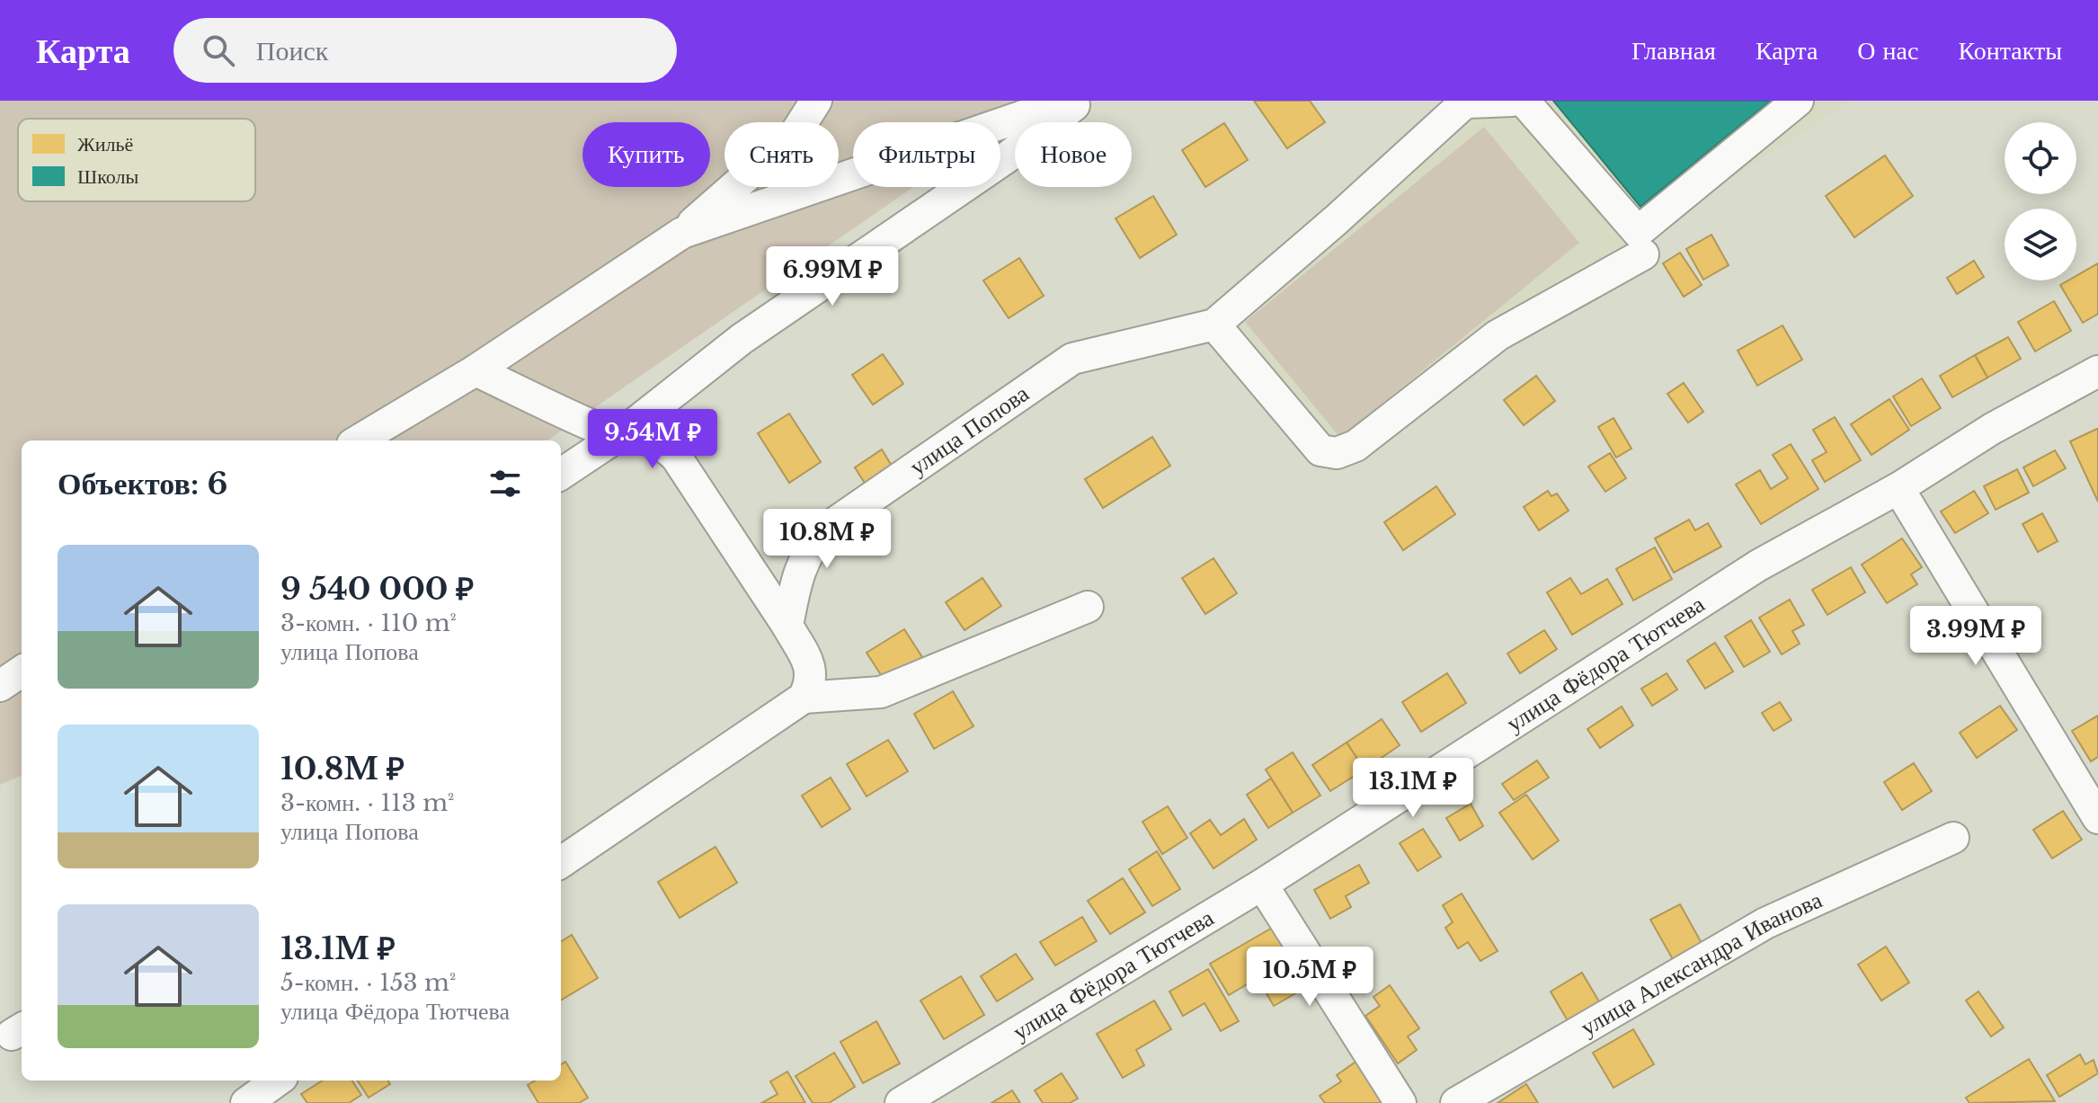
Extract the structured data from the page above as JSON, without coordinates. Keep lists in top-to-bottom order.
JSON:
{
  "streets": {
    "street": ["улица Попова", "улица Фёдора Тютчева", "улица Александра Иванова"]
  },
  "legend": ["Жильё", "Школы"],
  "page": {
    "header": "Карта",
    "search": "Поиск",
    "nav": [
      "Главная",
      "Карта",
      "О нас",
      "Контакты"
    ],
    "chip": [
      "Купить",
      "Снять",
      "Фильтры",
      "Новое"
    ],
    "price": [
      "6.99M ₽",
      "9.54M ₽",
      "10.8M ₽",
      "3.99M ₽",
      "13.1M ₽",
      "10.5M ₽"
    ],
    "heading": "Объектов: 6",
    "list": [
      {
        "name": "9 540 000 ₽",
        "note": "3-комн. · 110 m² · улица Попова"
      },
      {
        "name": "10.8M ₽",
        "note": "3-комн. · 113 m² · улица Попова"
      },
      {
        "name": "13.1M ₽",
        "note": "5-комн. · 153 m² · улица Фёдора Тютчева"
      }
    ]
  }
}
